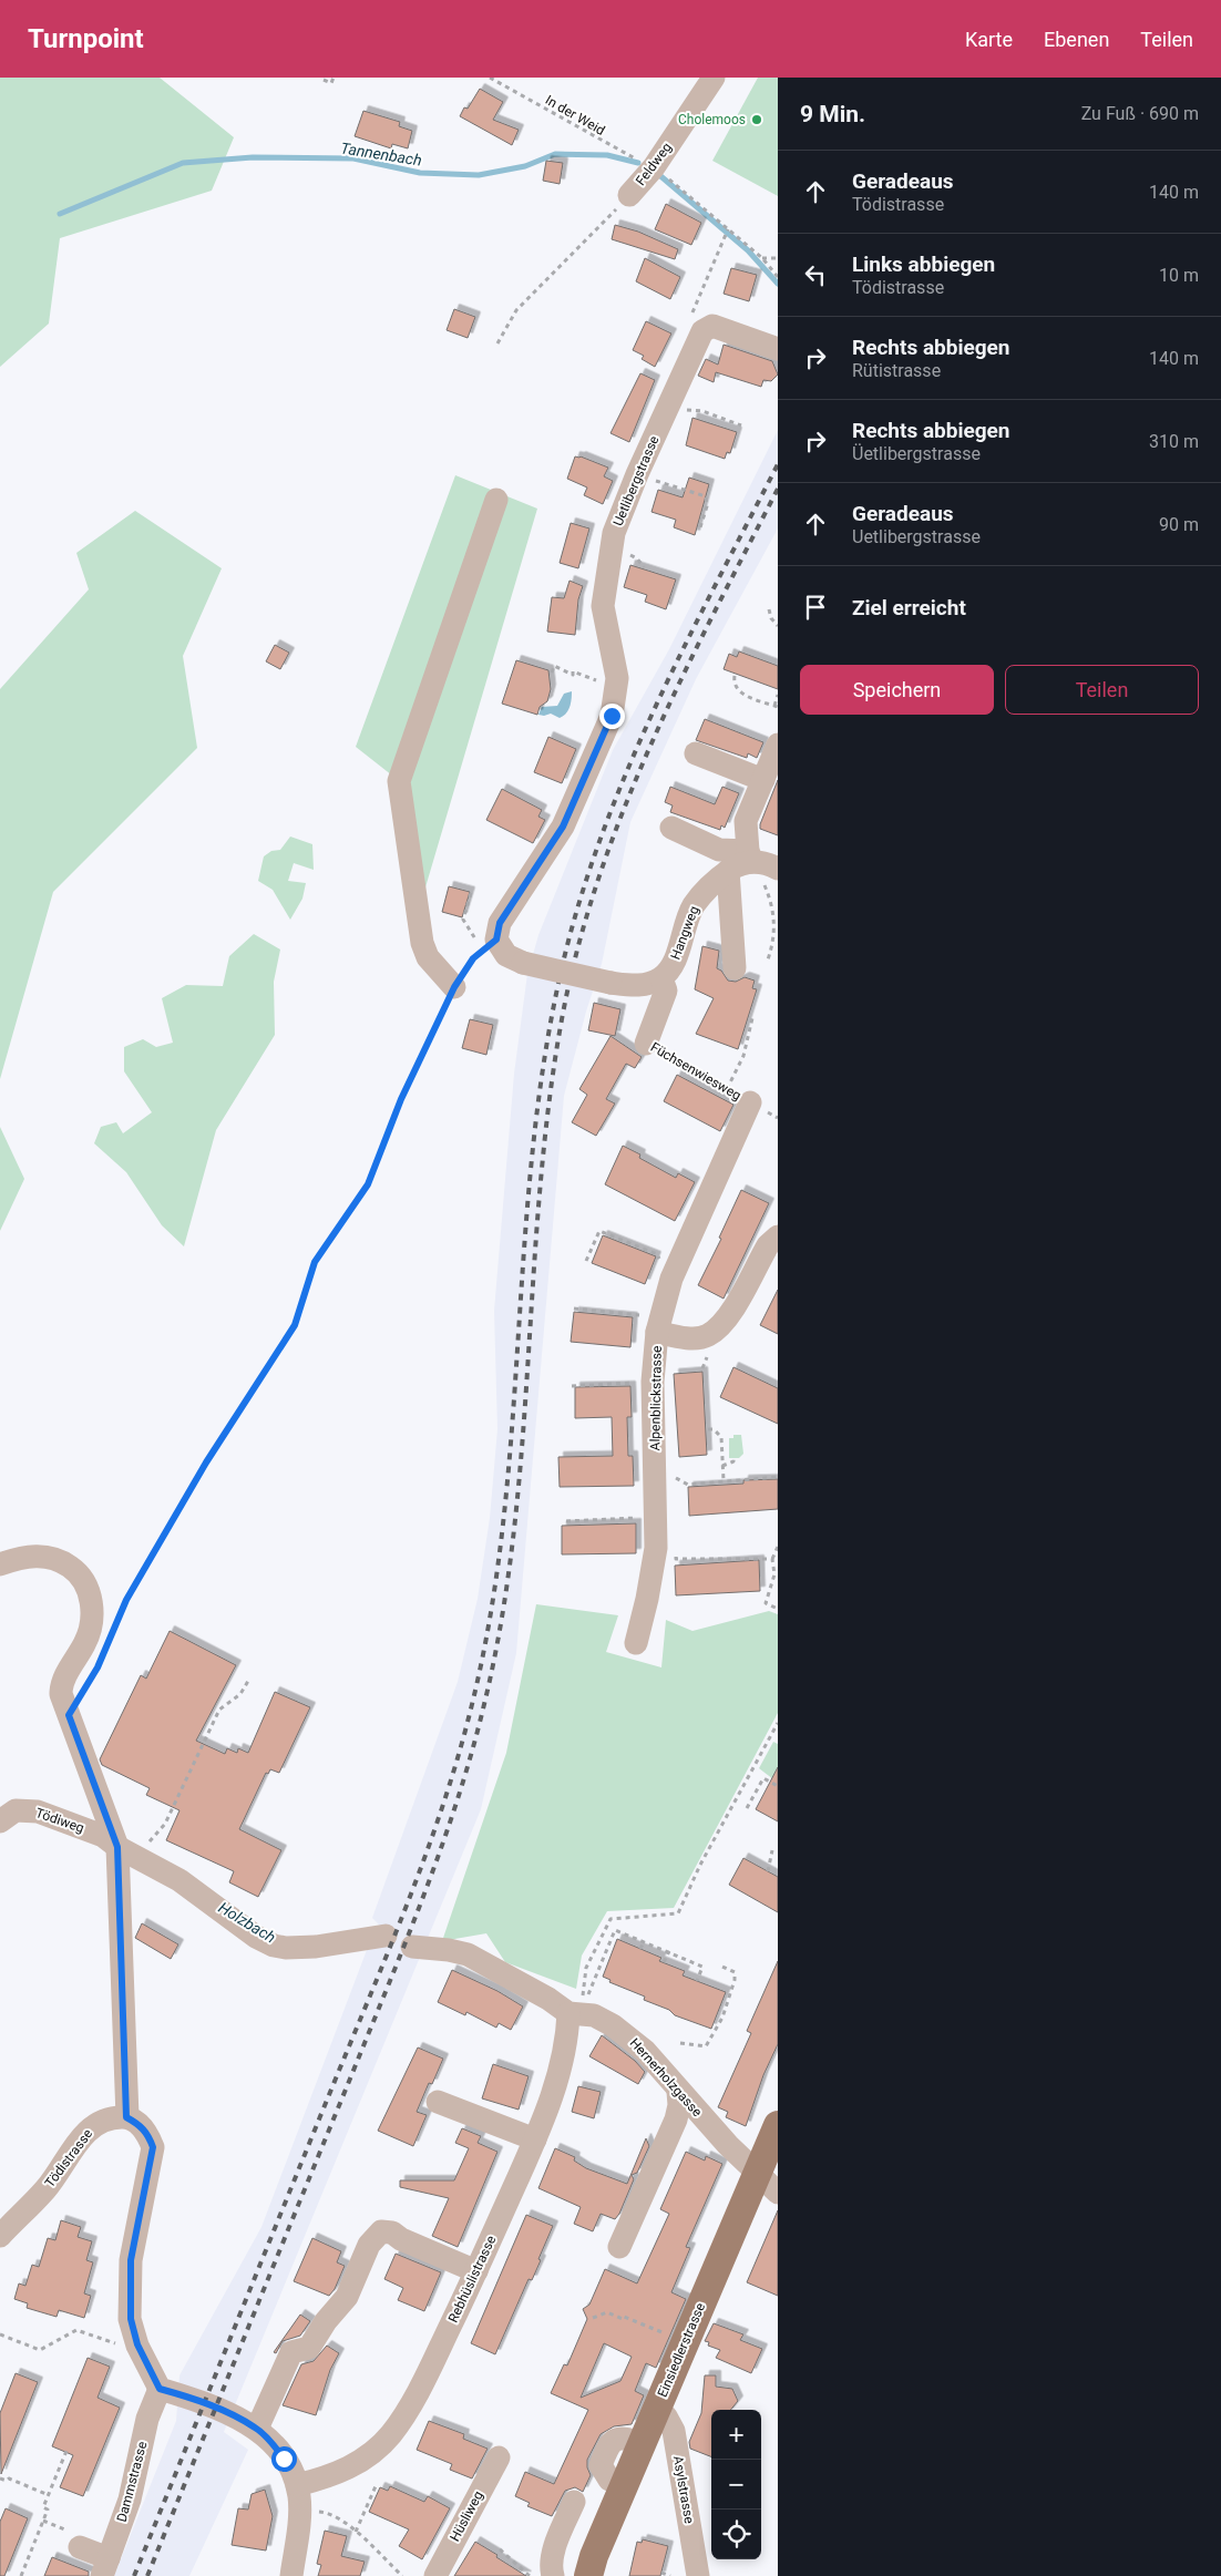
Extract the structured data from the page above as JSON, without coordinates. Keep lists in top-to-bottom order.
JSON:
{
  "streets": {
    "main road": ["Einsiedlerstrasse"],
    "street": [
      "Feldweg",
      "Uetlibergstrasse",
      "Hangweg",
      "Füchsenwiesweg",
      "Alpenblickstrasse",
      "Tödiweg",
      "Hernerholzgasse",
      "Tödistrasse",
      "Rebhüslistrasse",
      "Dammstrasse",
      "Asylstrasse",
      "Hüsliweg"
    ],
    "path": ["In der Weid"]
  },
  "crossings": [
    ["In der Weid", "Feldweg"],
    ["Hangweg", "Füchsenwiesweg"],
    ["Füchsenwiesweg", "Alpenblickstrasse"],
    ["Hernerholzgasse", "Rebhüslistrasse"],
    ["Hernerholzgasse", "Einsiedlerstrasse"],
    ["Einsiedlerstrasse", "Asylstrasse"]
  ],
  "water": ["Tannenbach", "Holzbach"],
  "places": ["Cholemoos"],
  "page": {
    "header": "Turnpoint",
    "nav": ["Karte", "Ebenen", "Teilen"],
    "heading": ["9 Min.", "Zu Fuß · 690 m"],
    "list": [
      ["Geradeaus", "Tödistrasse", "140 m"],
      ["Links abbiegen", "Tödistrasse", "10 m"],
      ["Rechts abbiegen", "Rütistrasse", "140 m"],
      ["Rechts abbiegen", "Üetlibergstrasse", "310 m"],
      ["Geradeaus", "Uetlibergstrasse", "90 m"],
      "Ziel erreicht"
    ],
    "buttons": ["Speichern", "Teilen"],
    "map_buttons": ["+", "−"]
  }
}
